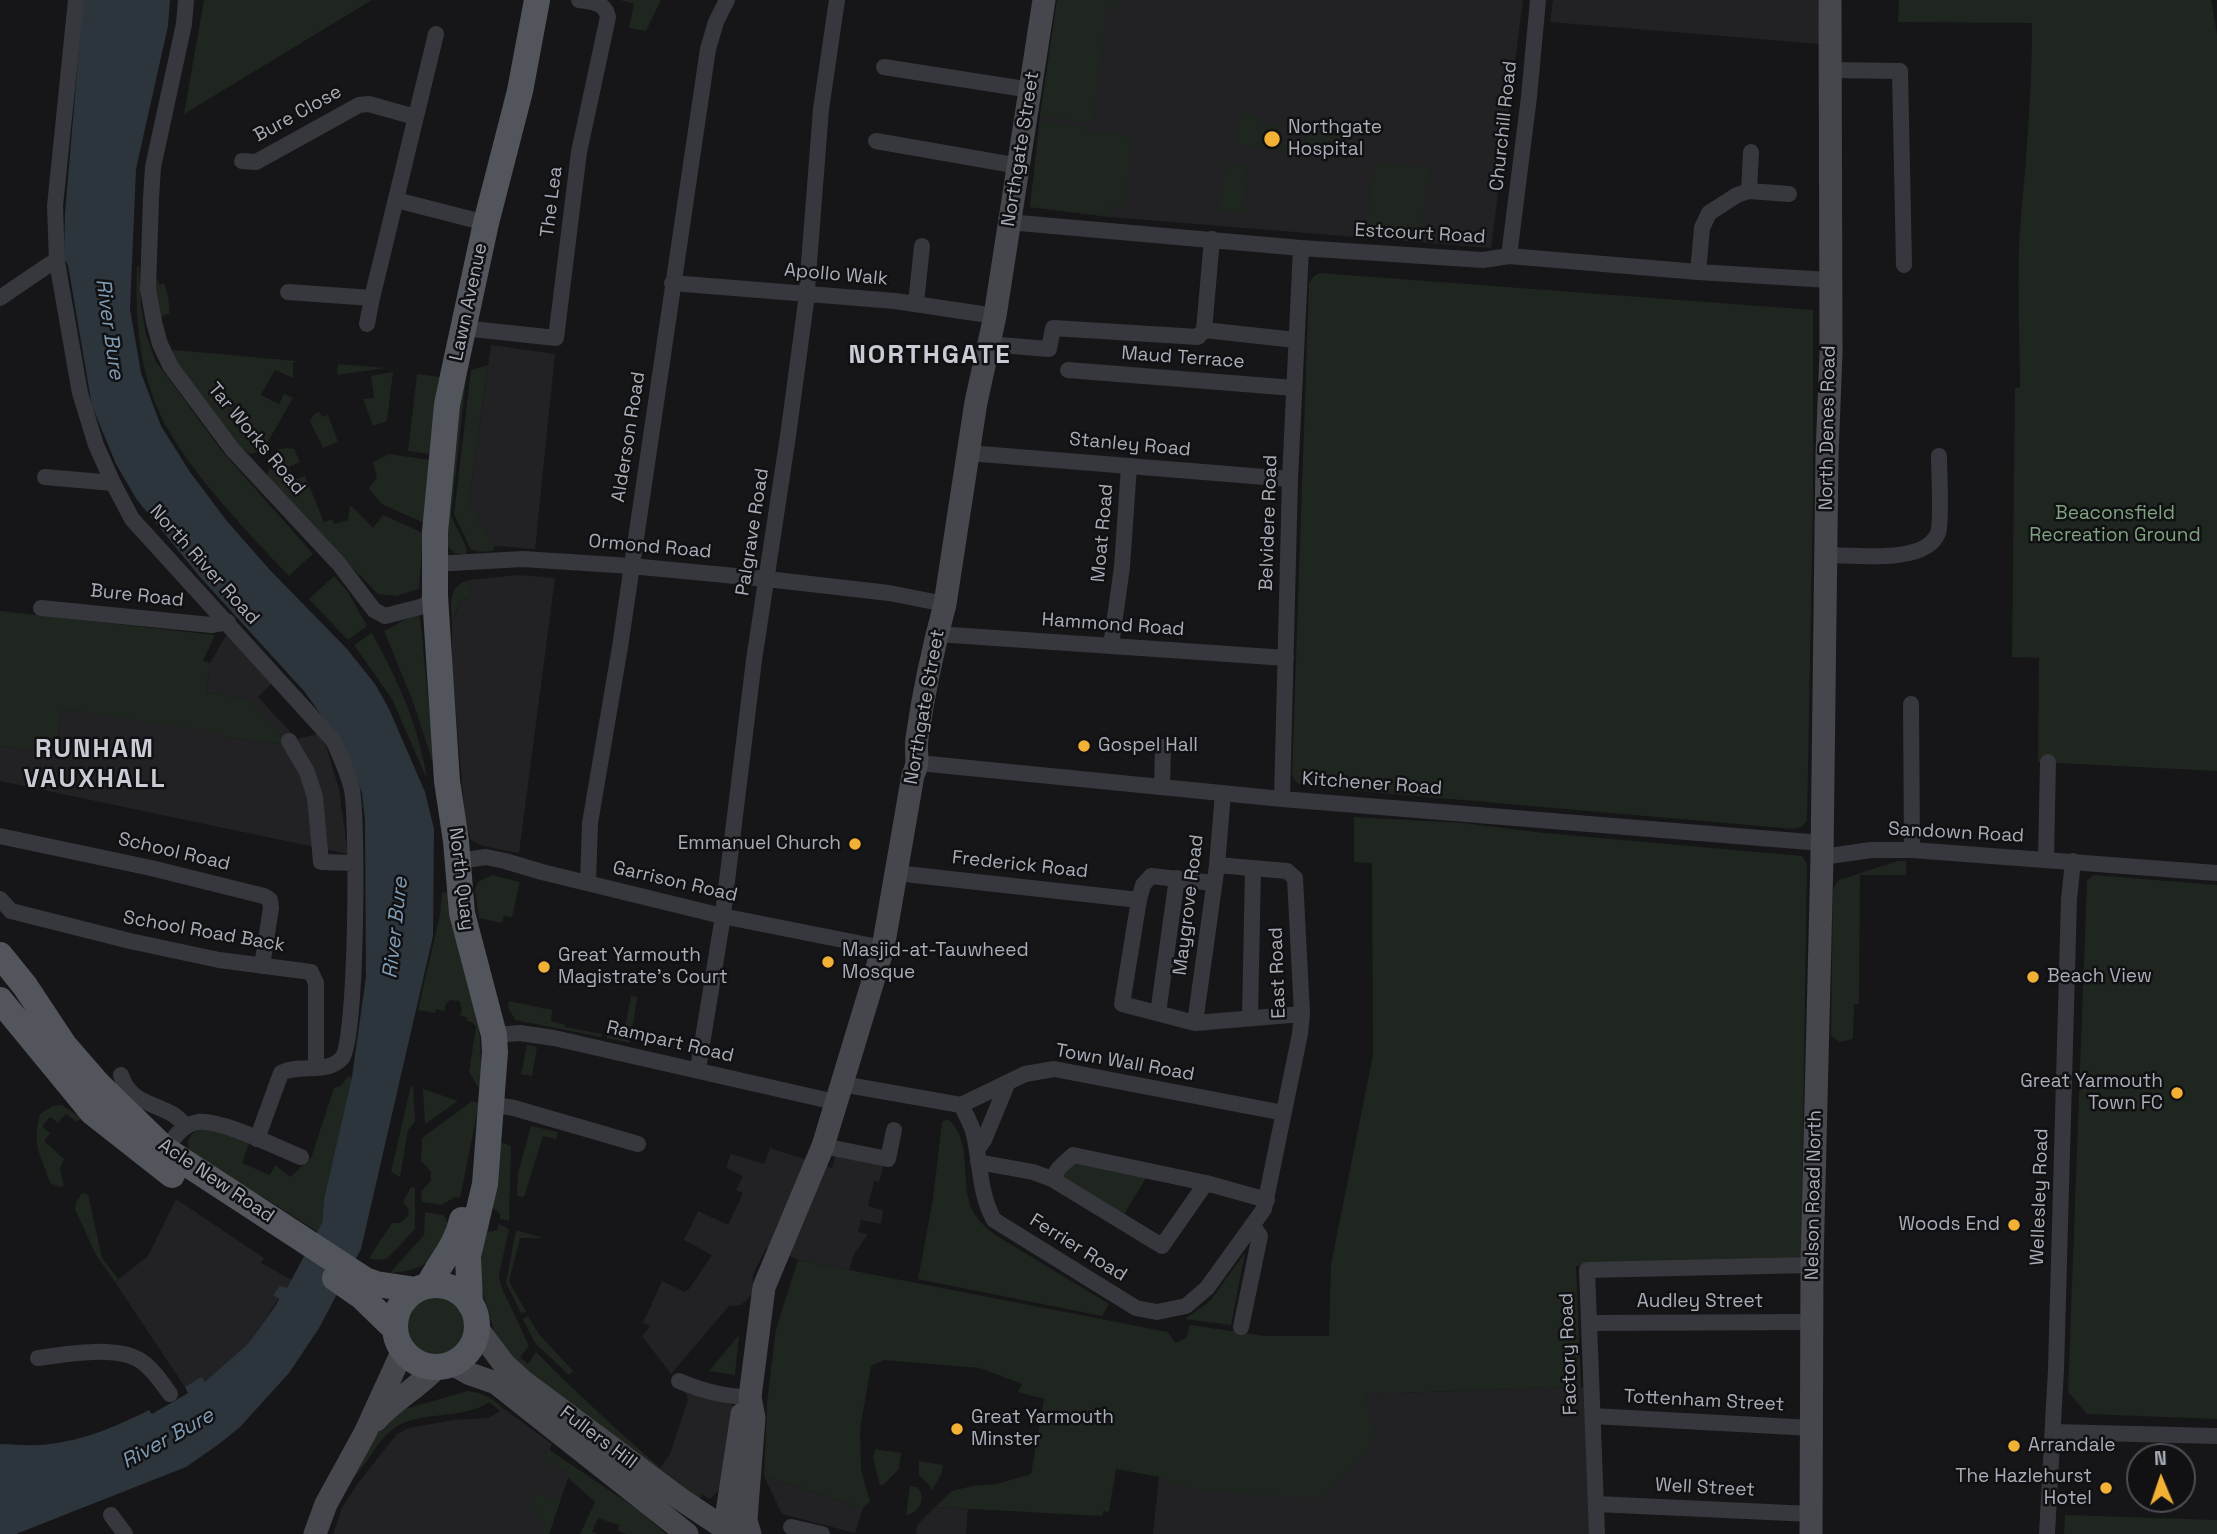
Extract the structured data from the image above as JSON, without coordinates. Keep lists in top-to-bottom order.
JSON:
{
  "streets": {
    "main road": ["Lawn Avenue", "North Quay", "Acle New Road"],
    "street": [
      "Bure Close",
      "Churchill Road",
      "Northgate Street",
      "The Lea",
      "Estcourt Road",
      "Apollo Walk",
      "Maud Terrace",
      "North Denes Road",
      "Alderson Road",
      "Tar Works Road",
      "Stanley Road",
      "Belvidere Road",
      "Palgrave Road",
      "Moat Road",
      "Ormond Road",
      "North River Road",
      "Bure Road",
      "Hammond Road",
      "Kitchener Road",
      "Sandown Road",
      "School Road",
      "Frederick Road",
      "Garrison Road",
      "Maygrove Road",
      "School Road Back",
      "East Road",
      "Rampart Road",
      "Town Wall Road",
      "Nelson Road North",
      "Wellesley Road",
      "Ferrier Road",
      "Audley Street",
      "Factory Road",
      "Tottenham Street",
      "Fullers Hill",
      "Well Street"
    ]
  },
  "crossings": [
    ["Churchill Road", "Estcourt Road"],
    ["Northgate Street", "Estcourt Road"],
    ["Northgate Street", "Apollo Walk"],
    ["Northgate Street", "Stanley Road"],
    ["Northgate Street", "Ormond Road"],
    ["Northgate Street", "Hammond Road"],
    ["Northgate Street", "Kitchener Road"],
    ["Northgate Street", "Frederick Road"],
    ["Northgate Street", "Garrison Road"],
    ["Northgate Street", "Rampart Road"],
    ["Northgate Street", "Fullers Hill"],
    ["The Lea", "Lawn Avenue"],
    ["Estcourt Road", "North Denes Road"],
    ["Estcourt Road", "Belvidere Road"],
    ["Apollo Walk", "Alderson Road"],
    ["Apollo Walk", "Palgrave Road"],
    ["Lawn Avenue", "Tar Works Road"],
    ["Lawn Avenue", "Ormond Road"],
    ["Lawn Avenue", "North Quay"],
    ["Maud Terrace", "Belvidere Road"],
    ["North Denes Road", "Kitchener Road"],
    ["North Denes Road", "Sandown Road"],
    ["North Denes Road", "Nelson Road North"],
    ["Alderson Road", "Ormond Road"],
    ["Alderson Road", "Garrison Road"],
    ["Tar Works Road", "North Quay"],
    ["Stanley Road", "Belvidere Road"],
    ["Stanley Road", "Moat Road"],
    ["Belvidere Road", "Hammond Road"],
    ["Belvidere Road", "Kitchener Road"],
    ["Palgrave Road", "Ormond Road"],
    ["Palgrave Road", "Garrison Road"],
    ["Palgrave Road", "Rampart Road"],
    ["Moat Road", "Hammond Road"],
    ["North River Road", "Bure Road"],
    ["North River Road", "School Road Back"],
    ["Kitchener Road", "Sandown Road"],
    ["Kitchener Road", "Maygrove Road"],
    ["Kitchener Road", "Nelson Road North"],
    ["Sandown Road", "Nelson Road North"],
    ["Sandown Road", "Wellesley Road"],
    ["School Road", "School Road Back"],
    ["North Quay", "Garrison Road"],
    ["North Quay", "Rampart Road"],
    ["North Quay", "Acle New Road"],
    ["North Quay", "Fullers Hill"],
    ["Maygrove Road", "East Road"],
    ["East Road", "Town Wall Road"],
    ["East Road", "Ferrier Road"],
    ["Town Wall Road", "Ferrier Road"],
    ["Acle New Road", "Fullers Hill"],
    ["Nelson Road North", "Audley Street"],
    ["Nelson Road North", "Factory Road"],
    ["Nelson Road North", "Tottenham Street"],
    ["Nelson Road North", "Well Street"],
    ["Audley Street", "Factory Road"],
    ["Factory Road", "Tottenham Street"],
    ["Factory Road", "Well Street"]
  ],
  "districts": ["NORTHGATE", "RUNHAM VAUXHALL"],
  "water": ["River Bure"],
  "parks": ["Beaconsfield Recreation Ground"],
  "places": [
    "Northgate Hospital",
    "Gospel Hall",
    "Emmanuel Church",
    "Masjid-at-Tauwheed Mosque",
    "Great Yarmouth Magistrate's Court",
    "Beach View",
    "Great Yarmouth Town FC",
    "Woods End",
    "Great Yarmouth Minster",
    "Arrandale",
    "The Hazlehurst Hotel"
  ],
  "north": "top"
}
